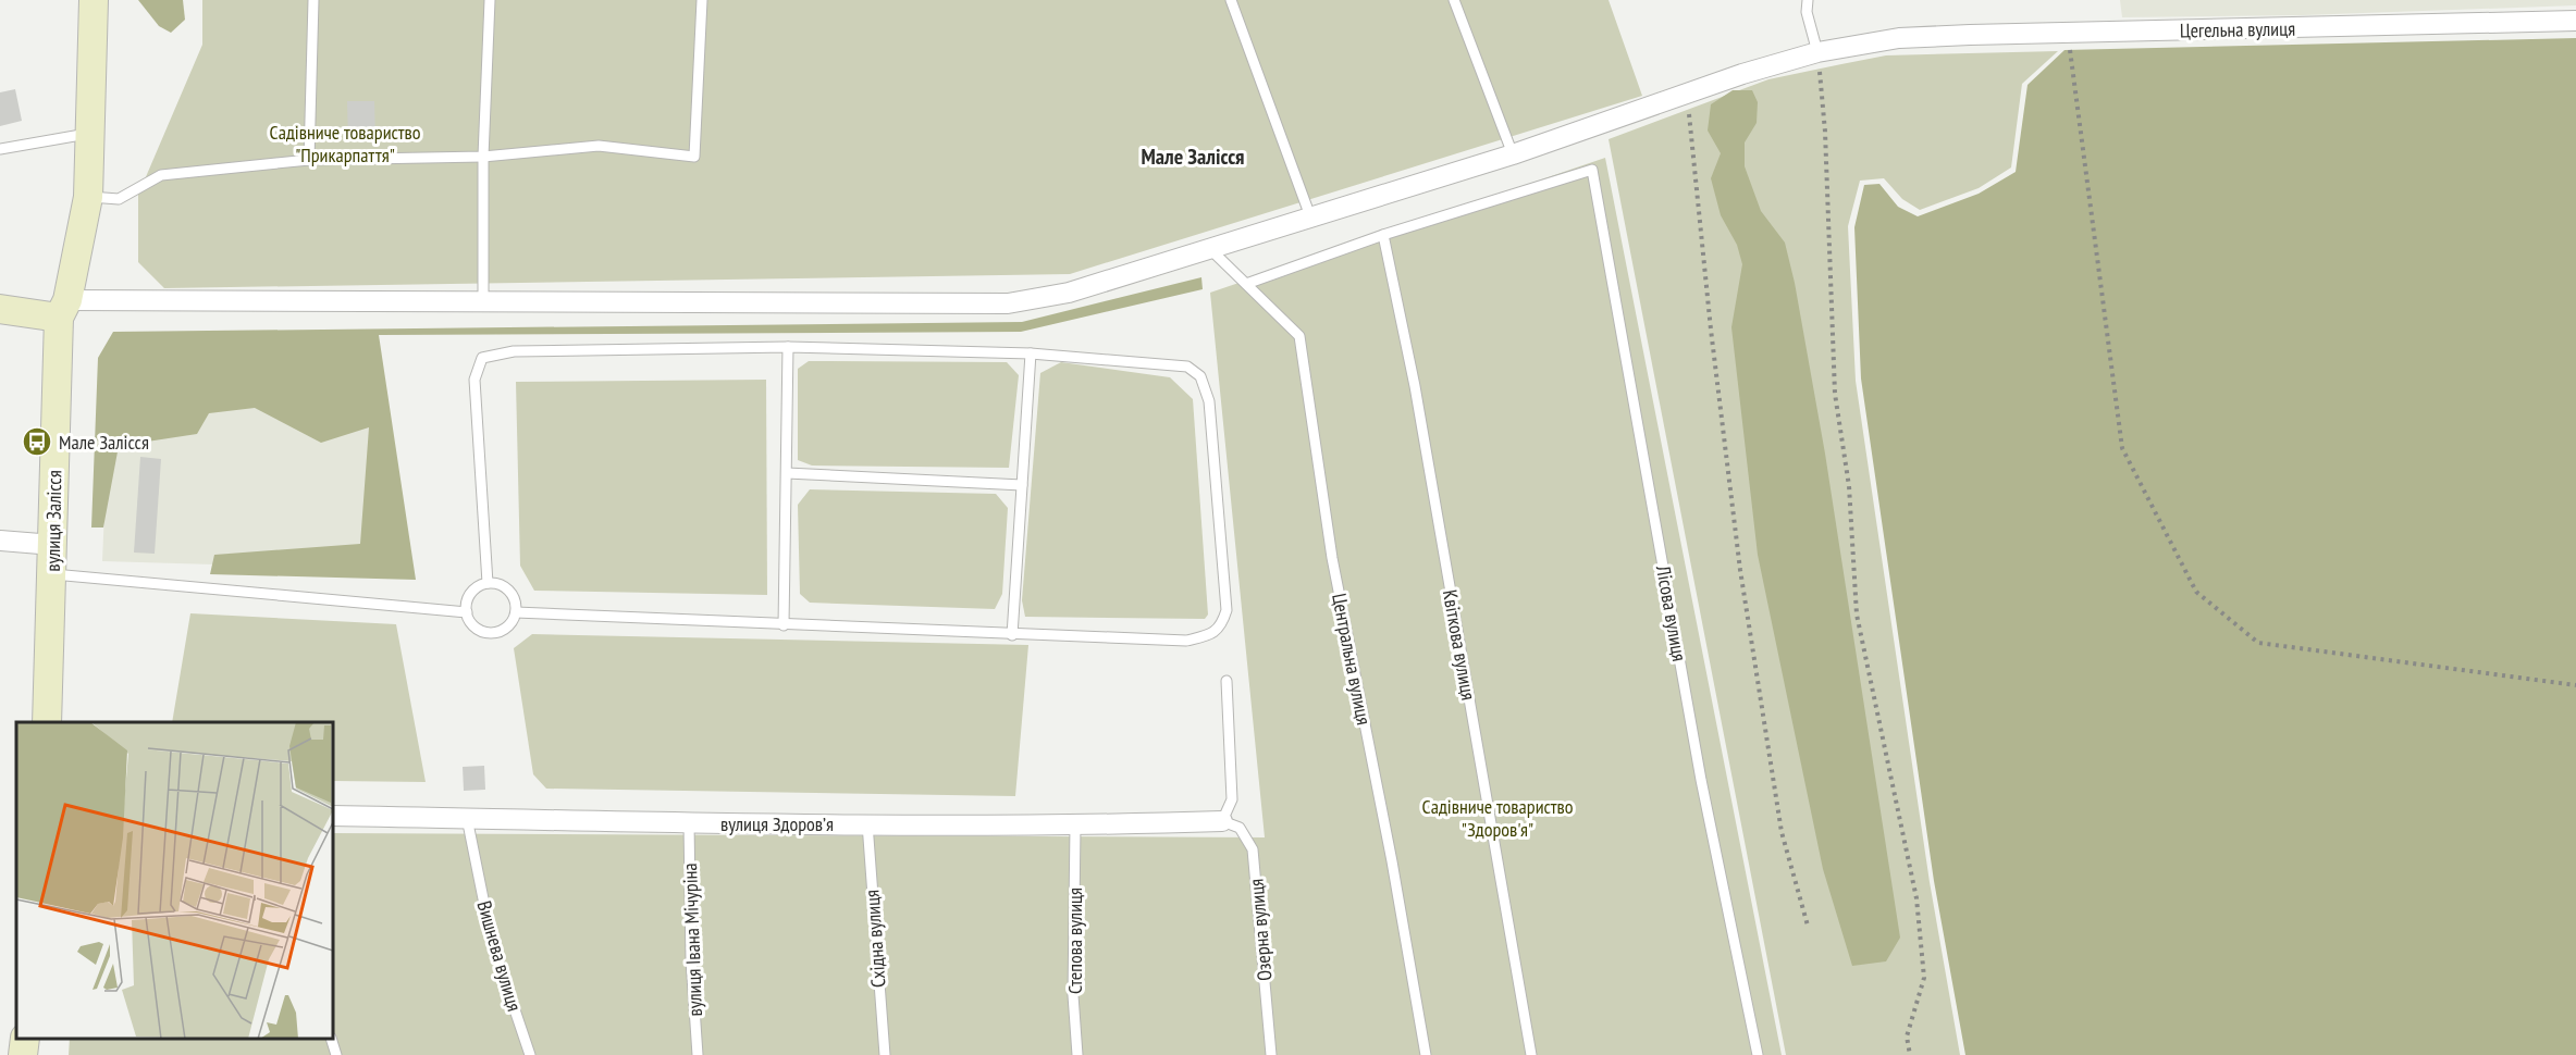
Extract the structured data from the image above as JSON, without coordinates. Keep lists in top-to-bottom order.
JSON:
{
  "streets": {
    "main road": ["вулиця Залісся"],
    "street": ["Цегельна вулиця", "вулиця Здоровʼя"],
    "lane": [
      "Лісова вулиця",
      "Квіткова вулиця",
      "Центральна вулиця",
      "Озерна вулиця",
      "Східна вулиця",
      "вулиця Івана Мічуріна",
      "Степова вулиця",
      "Вишнева вулиця"
    ]
  },
  "crossings": [
    ["Цегельна вулиця", "вулиця Залісся"],
    ["Цегельна вулиця", "Центральна вулиця"],
    ["Лісова вулиця", "Квіткова вулиця"],
    ["вулиця Здоровʼя", "Озерна вулиця"],
    ["вулиця Здоровʼя", "Східна вулиця"],
    ["вулиця Здоровʼя", "вулиця Івана Мічуріна"],
    ["вулиця Здоровʼя", "Степова вулиця"],
    ["вулиця Здоровʼя", "Вишнева вулиця"]
  ],
  "districts": ["Мале Залісся"],
  "parks": ["Садівниче товариство \"Прикарпаття\"", "Садівниче товариство \"Здоров'я\""],
  "places": {
    "bus stop": ["Мале Залісся"]
  }
}
